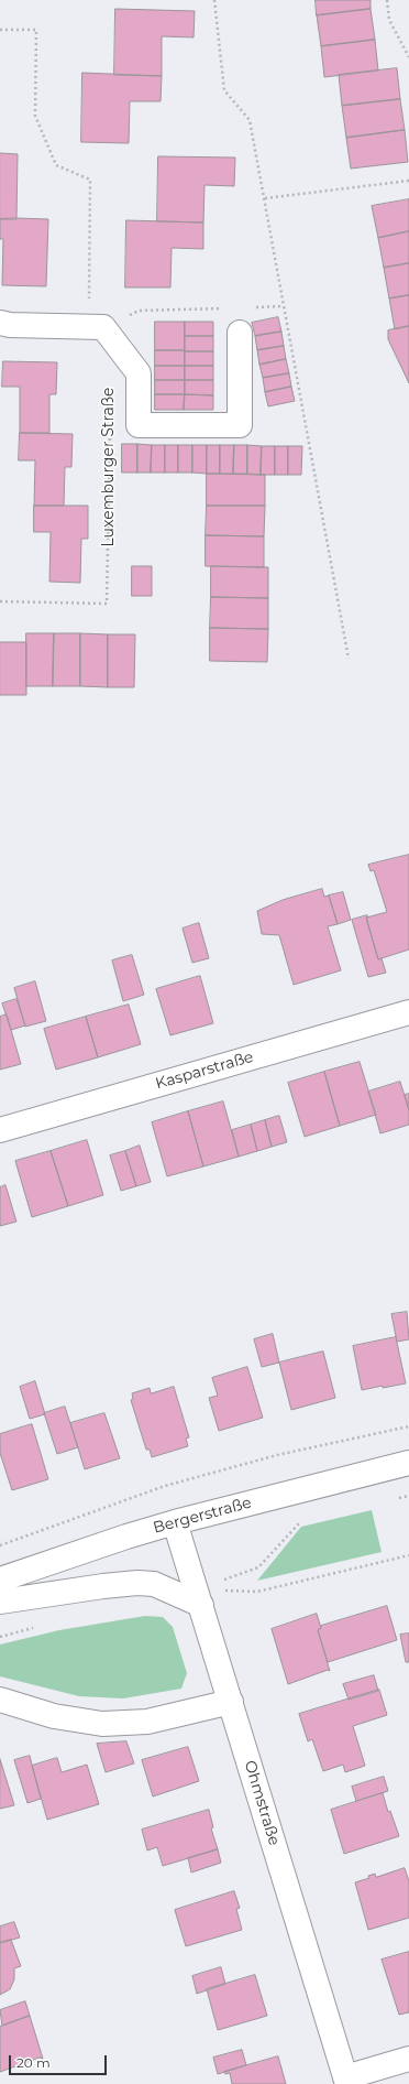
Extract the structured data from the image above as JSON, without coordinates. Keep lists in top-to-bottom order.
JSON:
{
  "streets": {
    "street": ["Kasparstraße", "Bergerstraße", "Ohmstraße"],
    "path": ["Luxemburger Straße"]
  },
  "crossings": [
    ["Bergerstraße", "Ohmstraße"]
  ],
  "scale_bar": "20 m"
}
